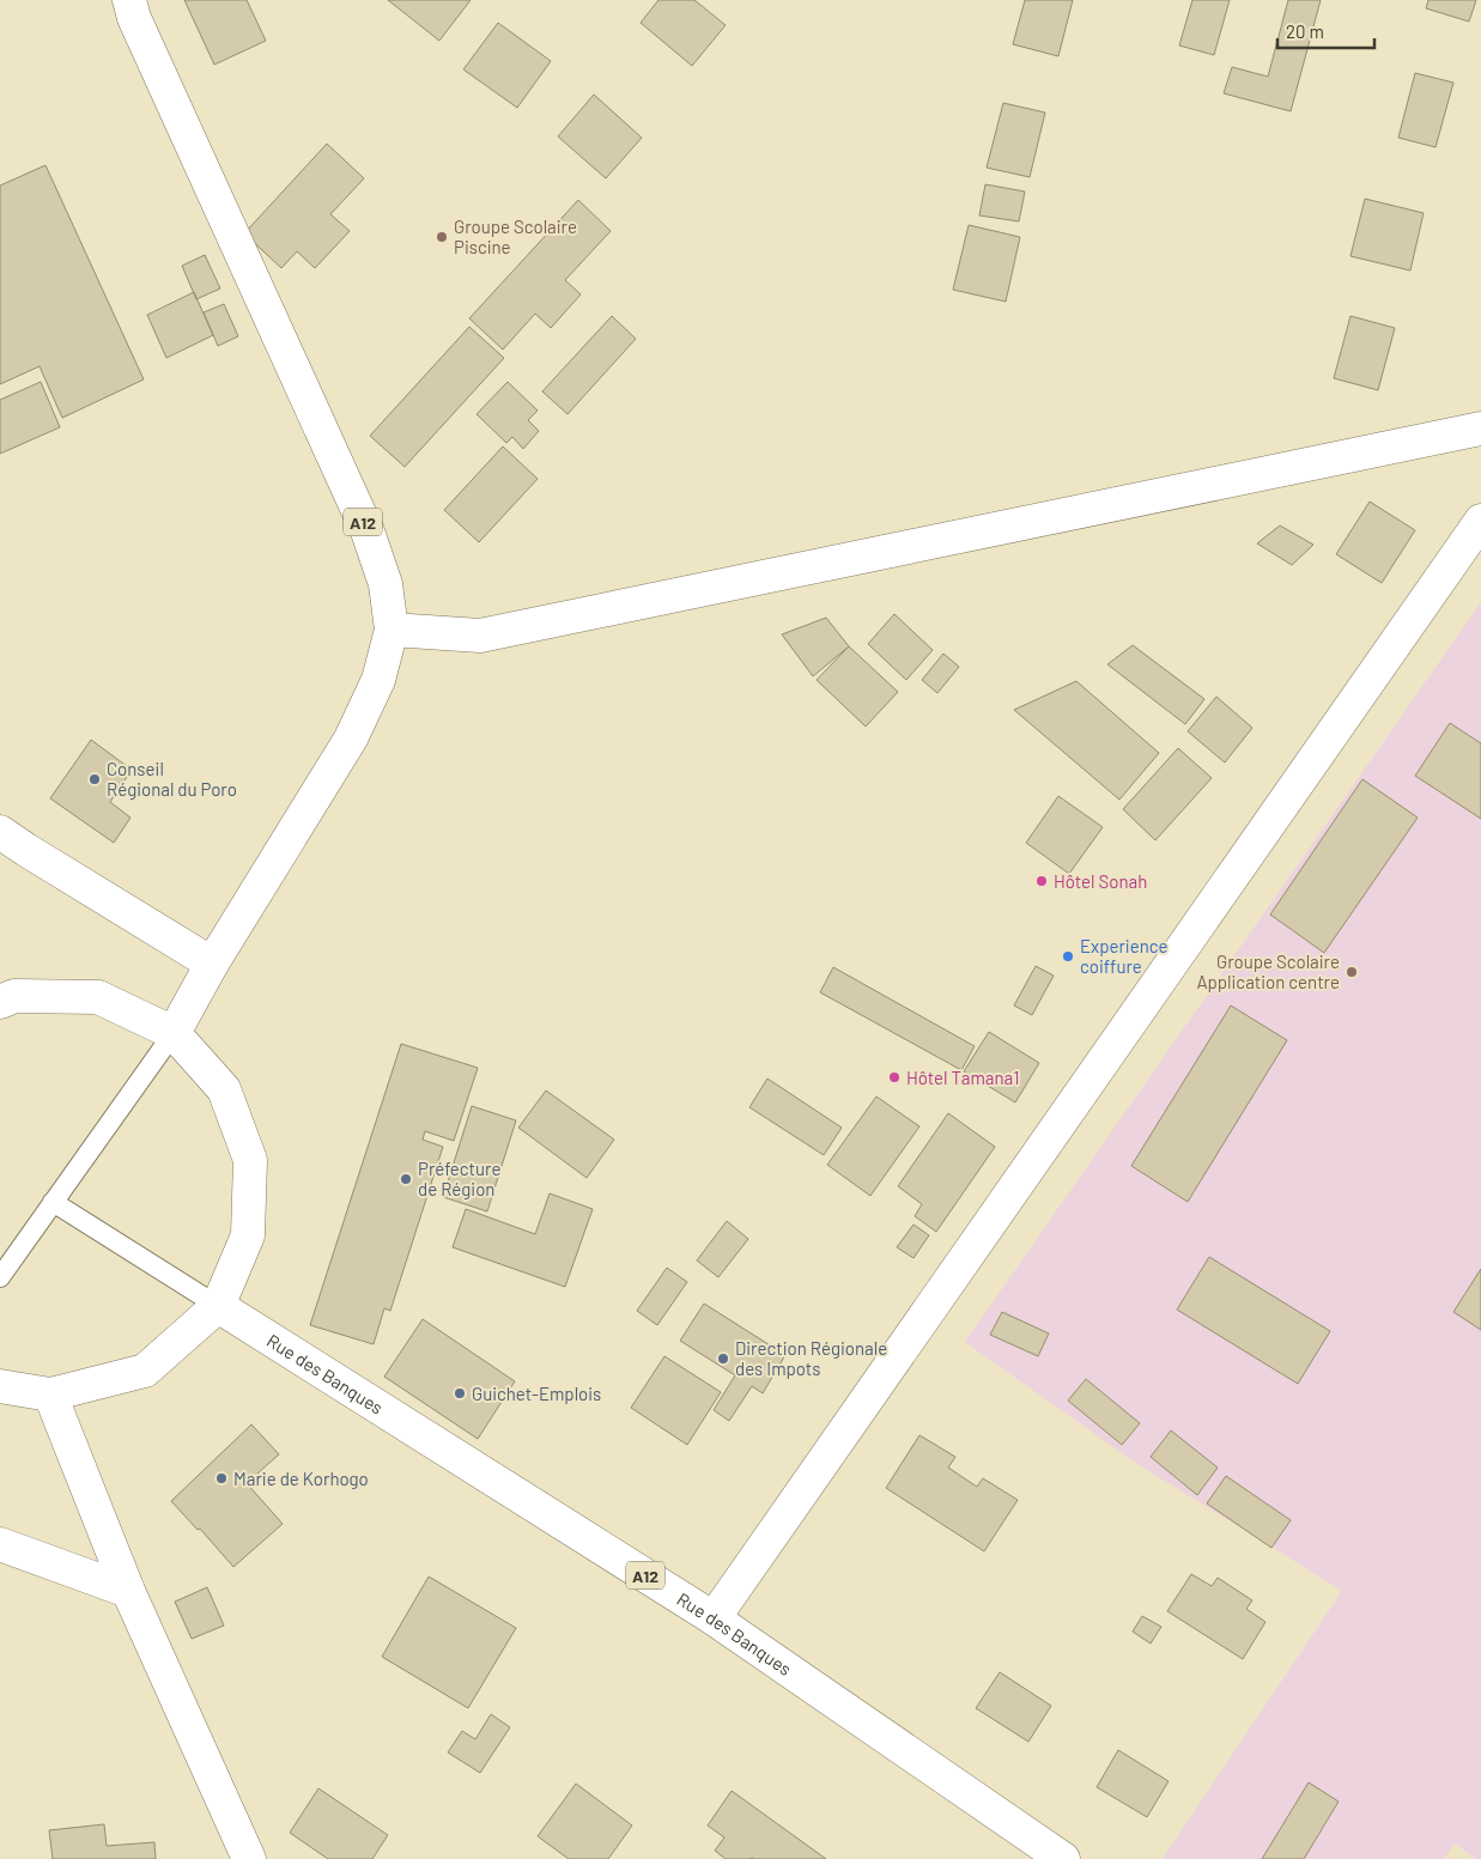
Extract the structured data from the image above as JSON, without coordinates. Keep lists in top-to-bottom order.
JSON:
{
  "streets": {
    "street": ["A12", "Rue des Banques"]
  },
  "places": [
    "Groupe Scolaire Piscine",
    "Conseil Régional du Poro",
    "Hôtel Sonah",
    "Experience coiffure",
    "Groupe Scolaire Application centre",
    "Hôtel Tamana1",
    "Préfecture de Région",
    "Direction Régionale des Impots",
    "Guichet-Emplois",
    "Marie de Korhogo"
  ],
  "scale_bar": "20 m"
}
